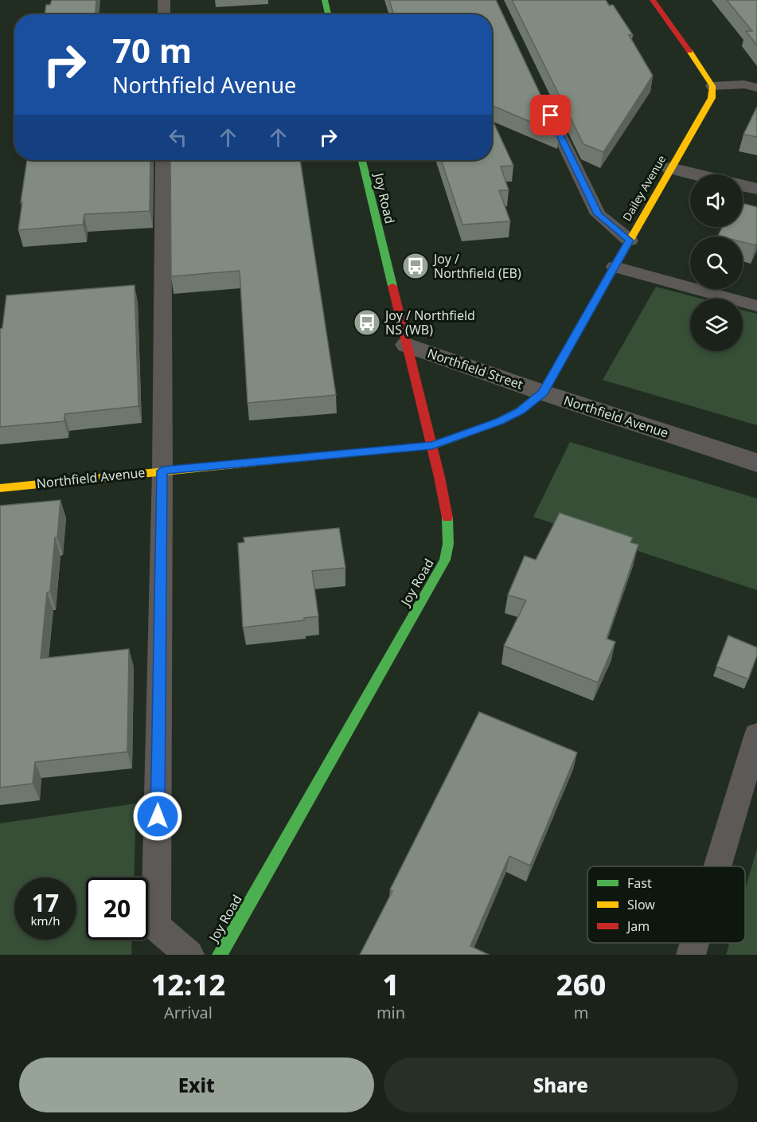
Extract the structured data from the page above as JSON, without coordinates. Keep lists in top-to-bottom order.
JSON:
{
  "streets": {
    "street": [
      "Dailey Avenue",
      "Joy Road",
      "Northfield Street",
      "Northfield Avenue"
    ]
  },
  "crossings": [
    ["Dailey Avenue", "Northfield Street"],
    ["Dailey Avenue", "Northfield Avenue"],
    ["Joy Road", "Northfield Street"],
    ["Joy Road", "Northfield Avenue"],
    ["Northfield Street", "Northfield Avenue"]
  ],
  "places": {
    "bus stop": ["Joy / Northfield (EB)", "Joy / Northfield NS (WB)"]
  },
  "legend": ["Fast", "Slow", "Jam"],
  "page": {
    "turn": ["70 m", "Northfield Avenue"],
    "speed": "17 km/h",
    "limit": "20",
    "eta": [
      "12:12",
      "Arrival",
      "1",
      "min",
      "260",
      "m"
    ],
    "buttons": ["Exit", "Share"]
  }
}
